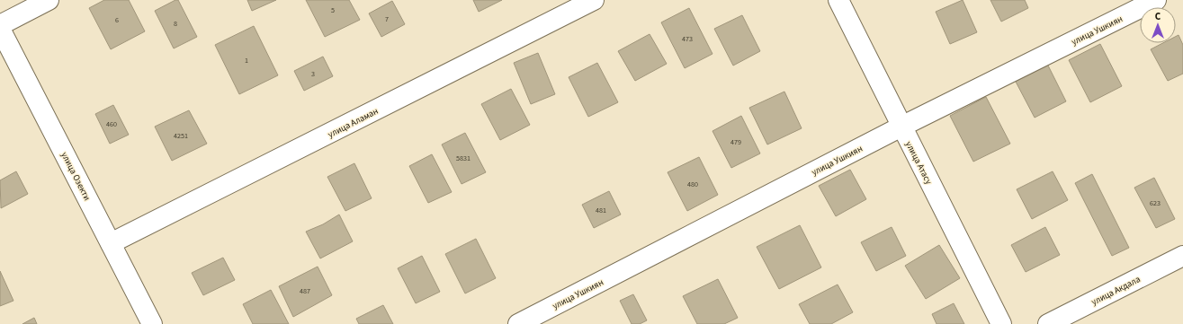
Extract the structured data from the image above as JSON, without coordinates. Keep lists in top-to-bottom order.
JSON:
{
  "streets": {
    "street": [
      "улица Ушкиян",
      "улица Аламан",
      "улица Атасу",
      "улица Озекти",
      "улица Акдала"
    ]
  },
  "crossings": [
    ["улица Ушкиян", "улица Атасу"],
    ["улица Аламан", "улица Озекти"]
  ],
  "house_numbers": [
    "5",
    "7",
    "6",
    "8",
    "473",
    "1",
    "3",
    "460",
    "4251",
    "479",
    "5831",
    "480",
    "623",
    "481",
    "487"
  ],
  "north": "top"
}
